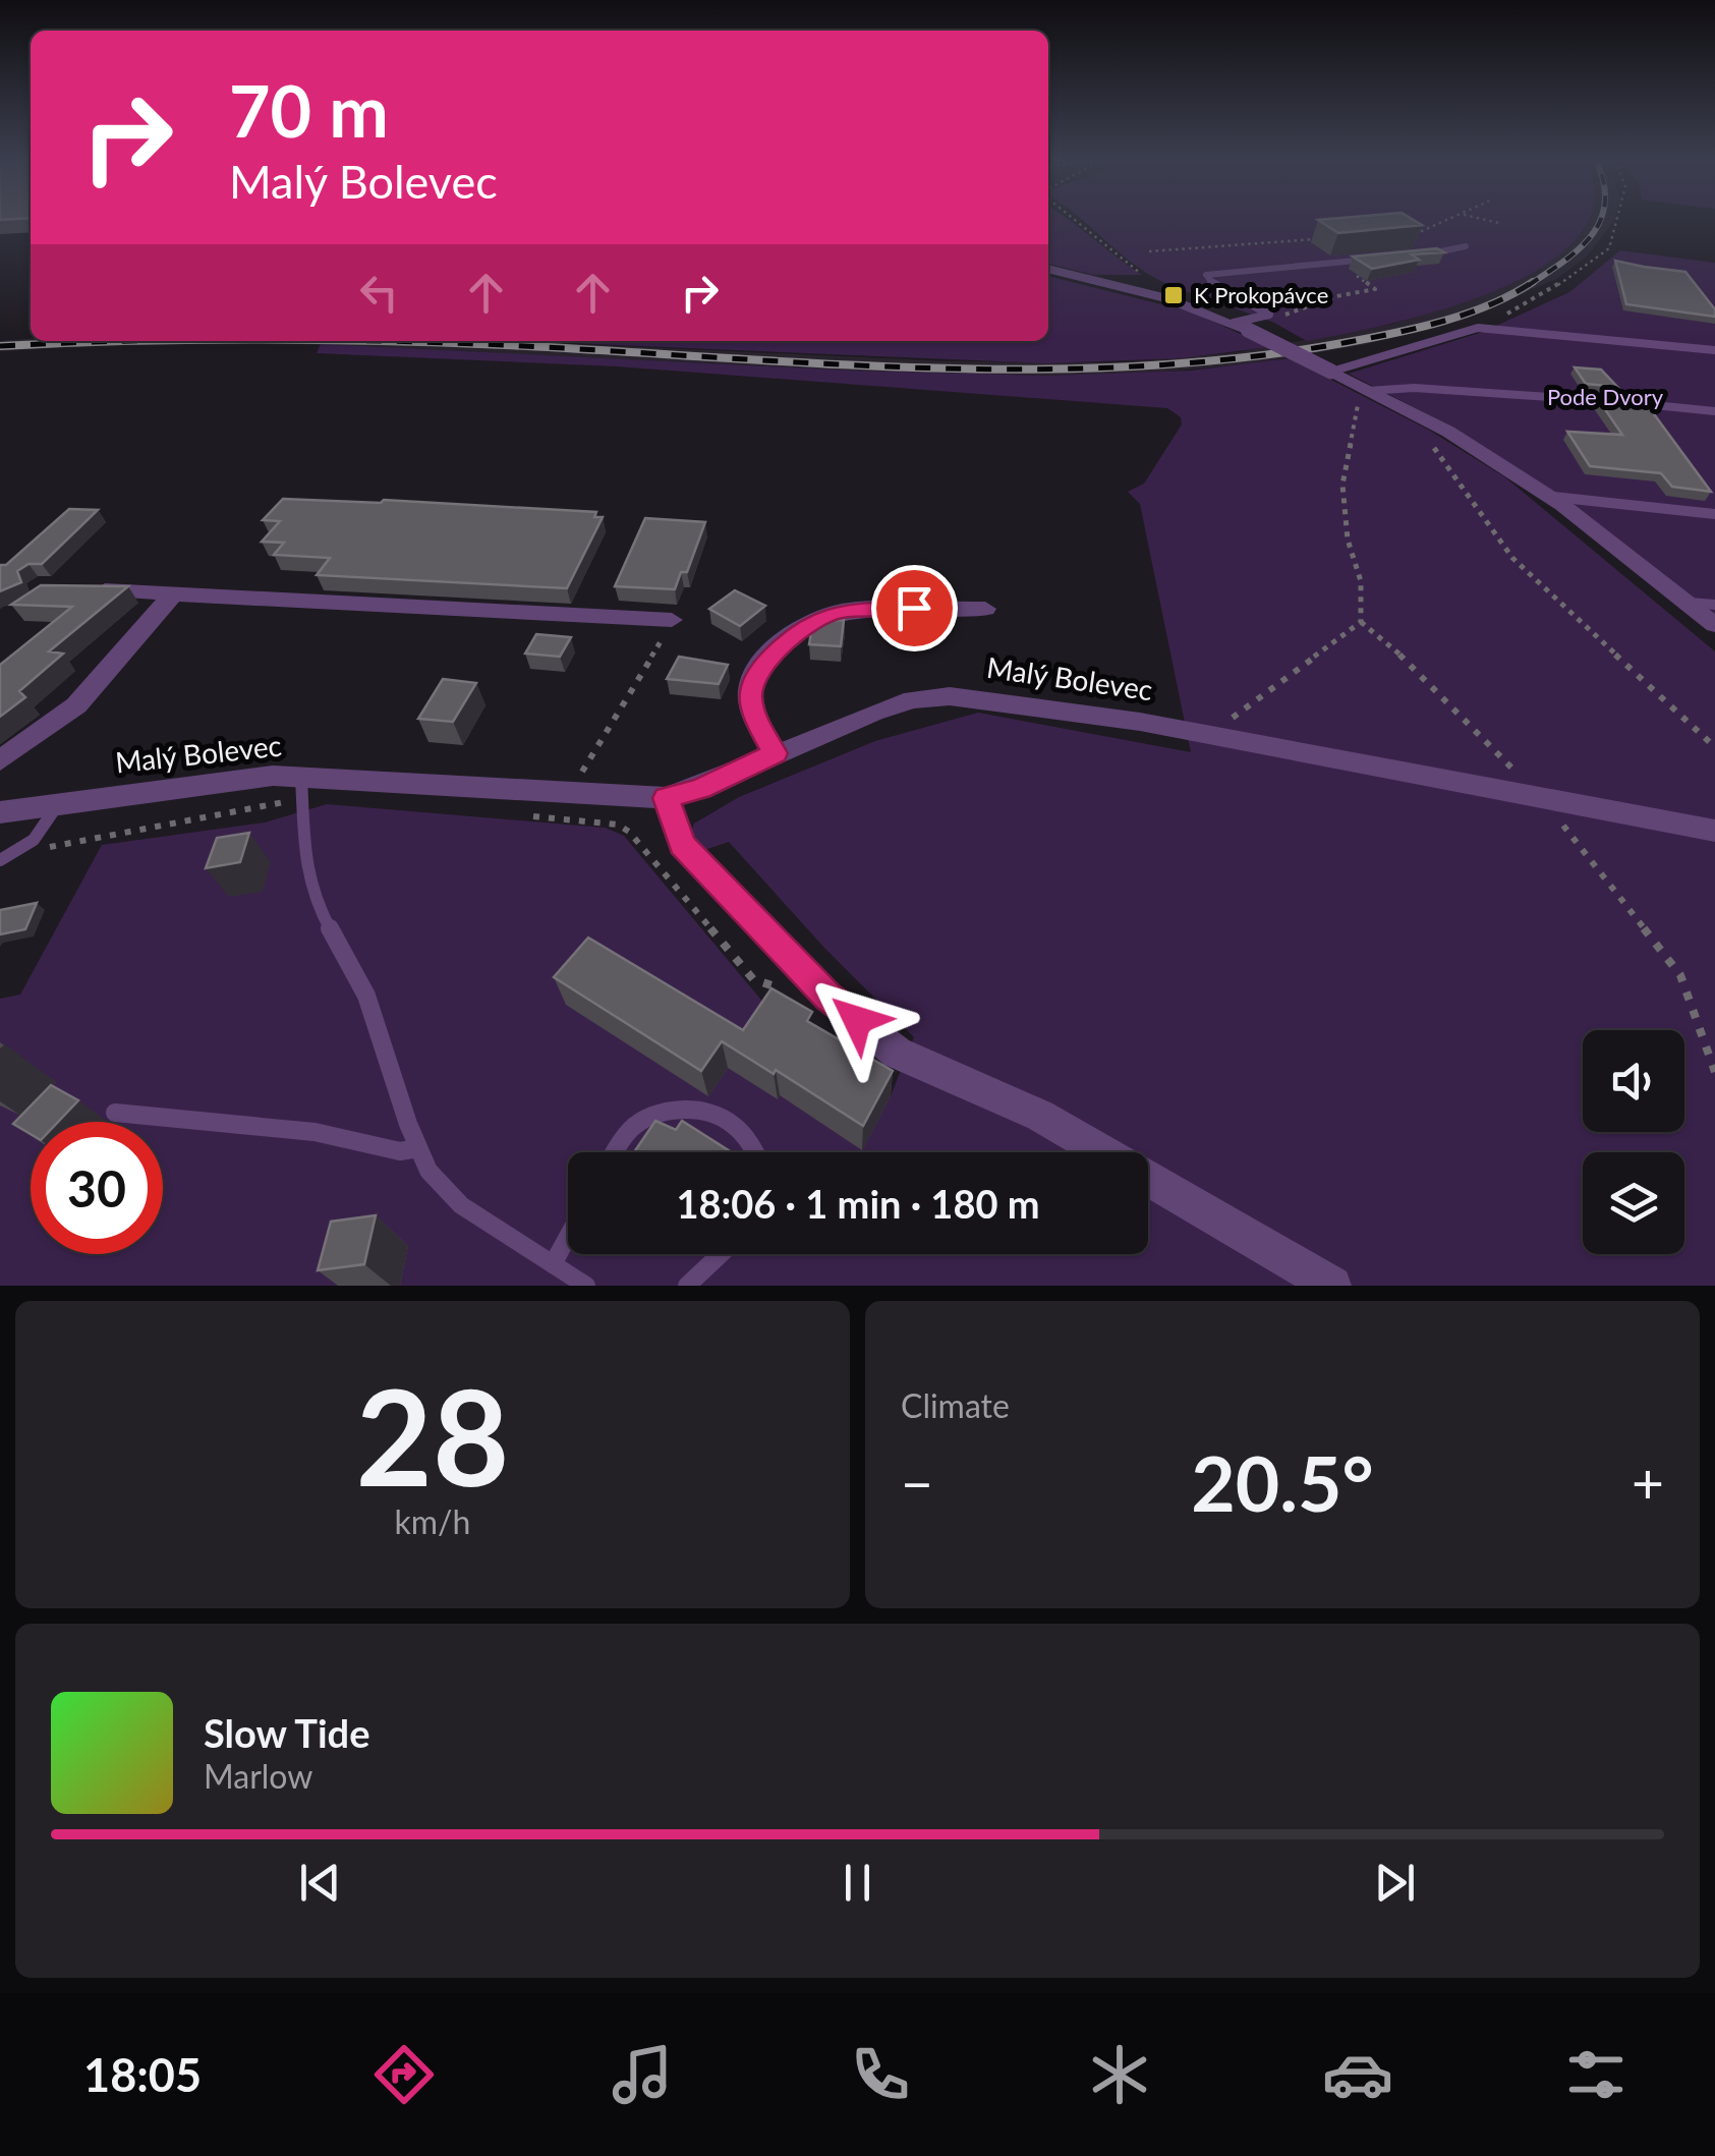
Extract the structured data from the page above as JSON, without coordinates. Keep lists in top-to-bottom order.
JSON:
{
  "streets": {
    "street": ["Malý Bolevec"]
  },
  "parks": ["Pode Dvory"],
  "places": {
    "transit": ["K Prokopávce"]
  },
  "page": {
    "turn": ["70 m", "Malý Bolevec"],
    "limit": "30",
    "trip": "18:06 · 1 min · 180 m",
    "tile": [
      ["28", "km/h"],
      "Climate"
    ],
    "heat": ["−", "20.5°", "+"],
    "song": ["Slow Tide", "Marlow"],
    "tabs": "18:05"
  }
}
